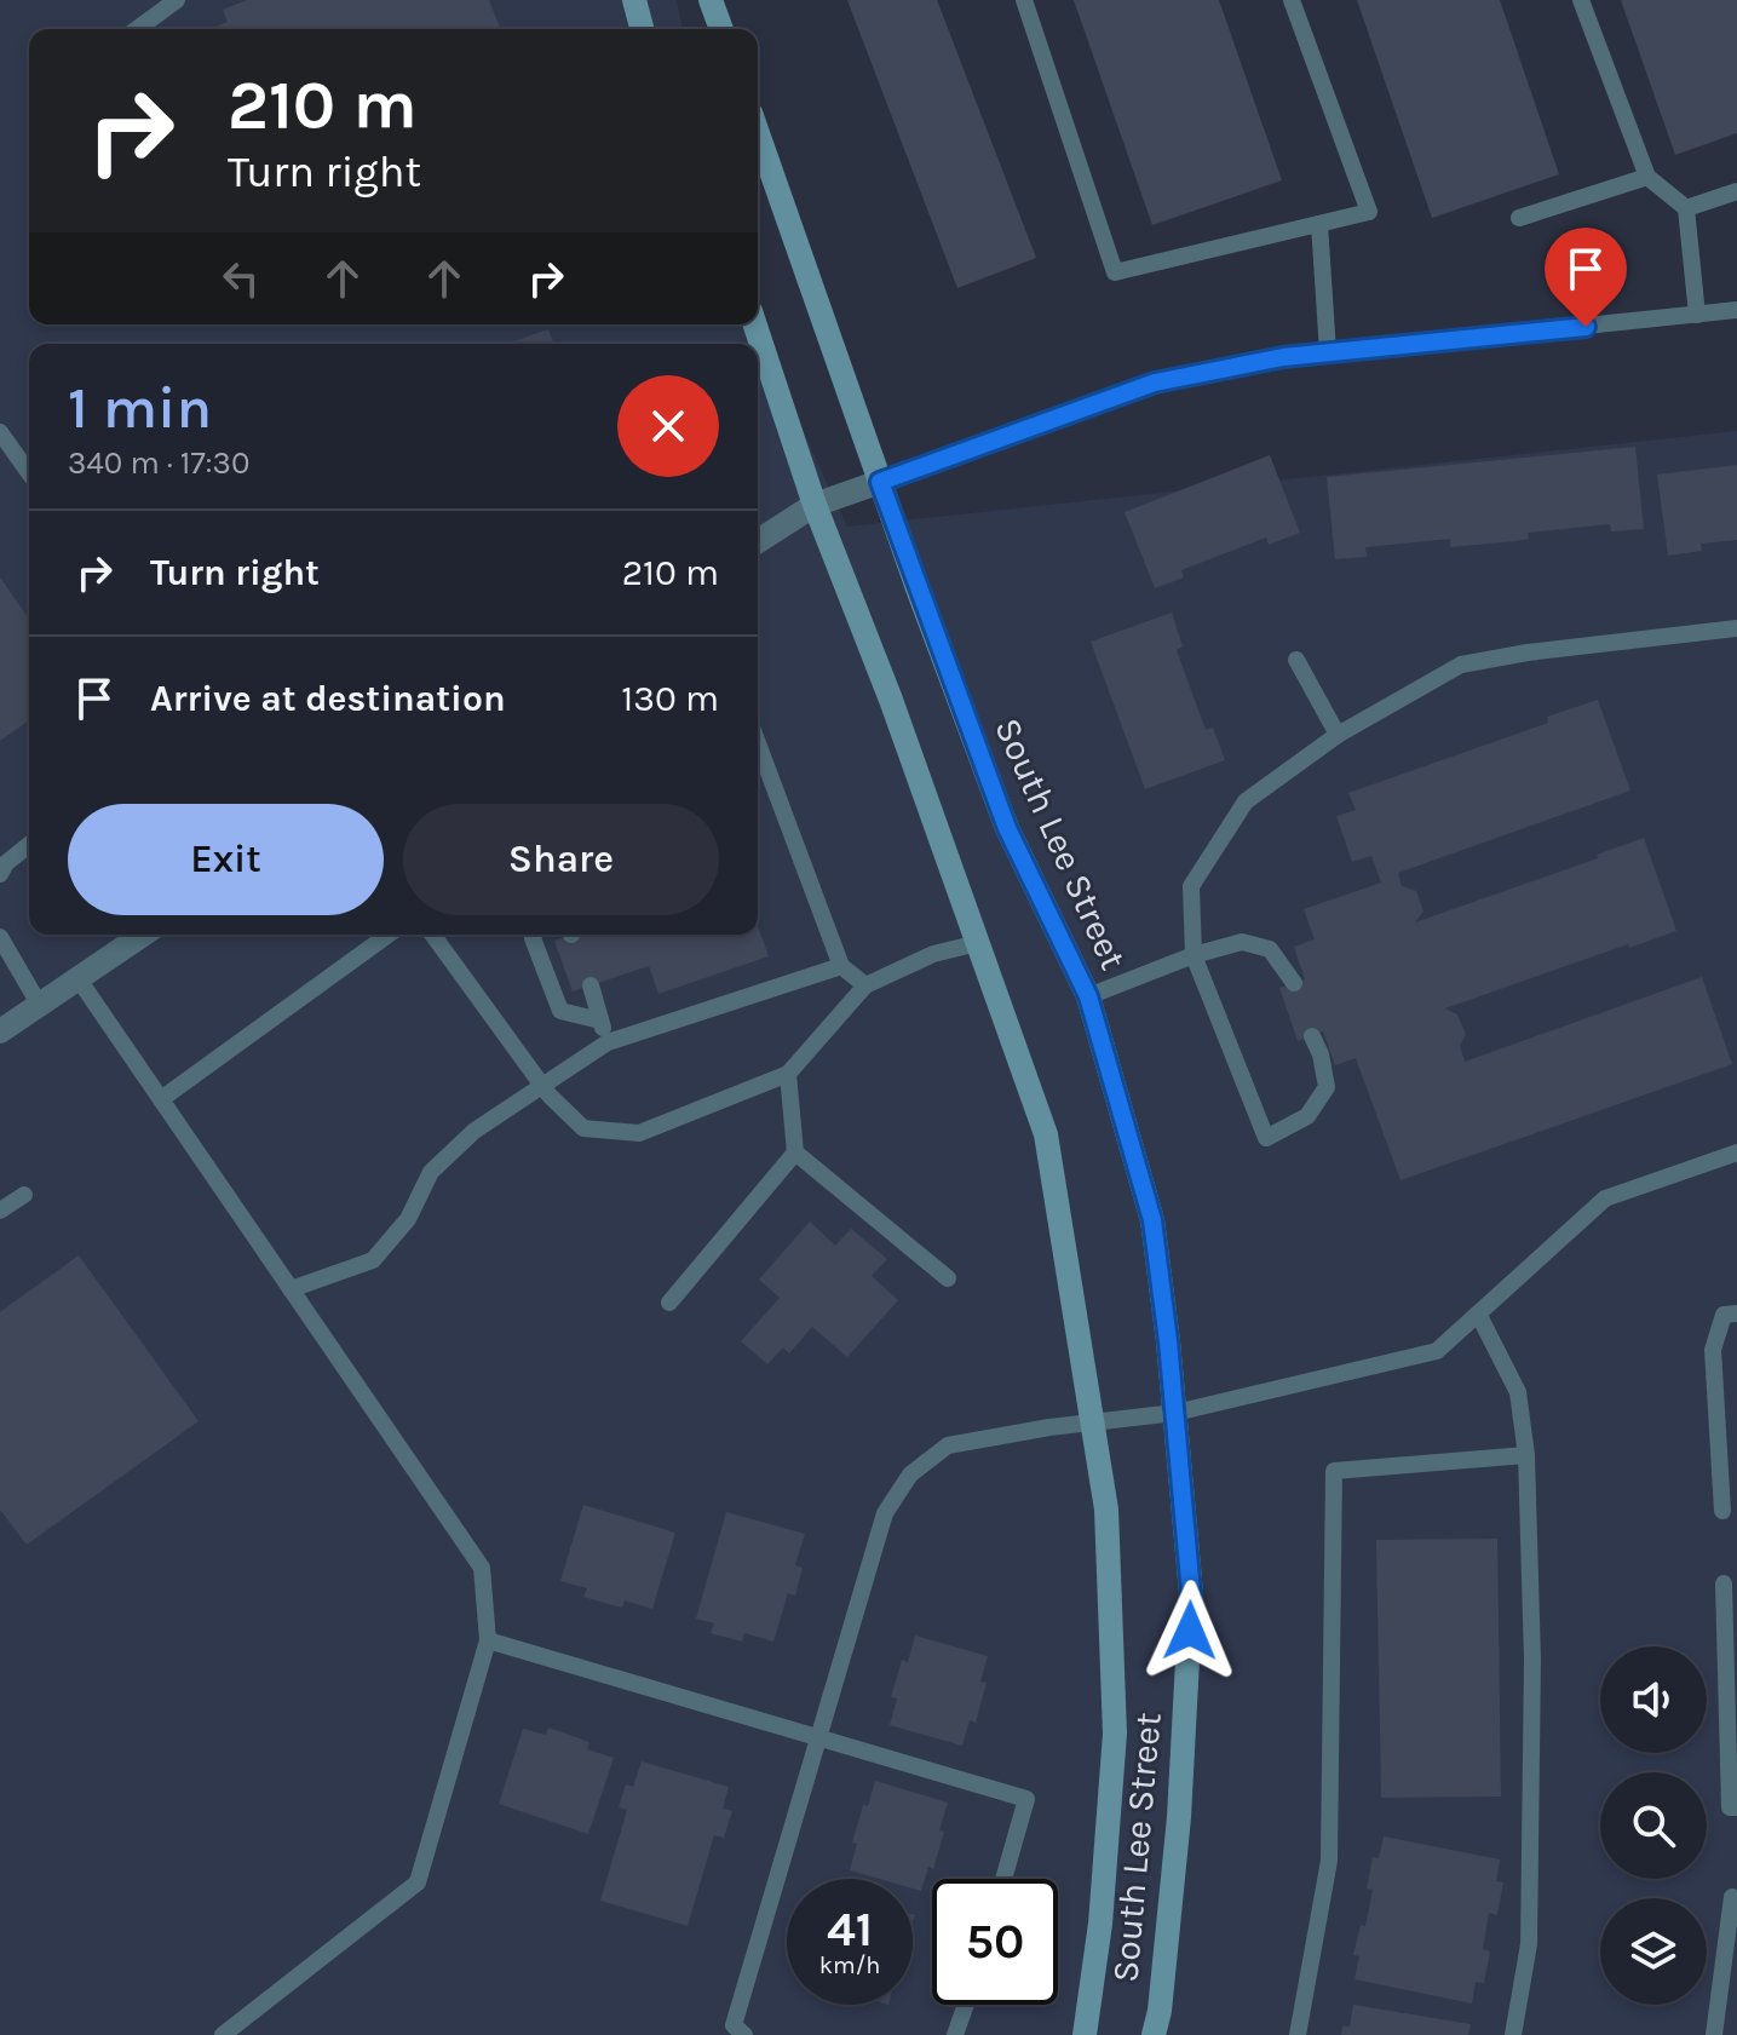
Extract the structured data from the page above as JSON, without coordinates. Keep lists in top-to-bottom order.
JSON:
{
  "streets": {
    "main road": ["South Lee Street"]
  },
  "page": {
    "turn": ["210 m", "Turn right"],
    "heading": ["1 min", "340 m · 17:30"],
    "list": [
      {
        "name": "Turn right",
        "value": "210 m"
      },
      {
        "name": "Arrive at destination",
        "value": "130 m"
      }
    ],
    "buttons": ["Exit", "Share"],
    "speed": "41 km/h",
    "limit": "50"
  }
}
